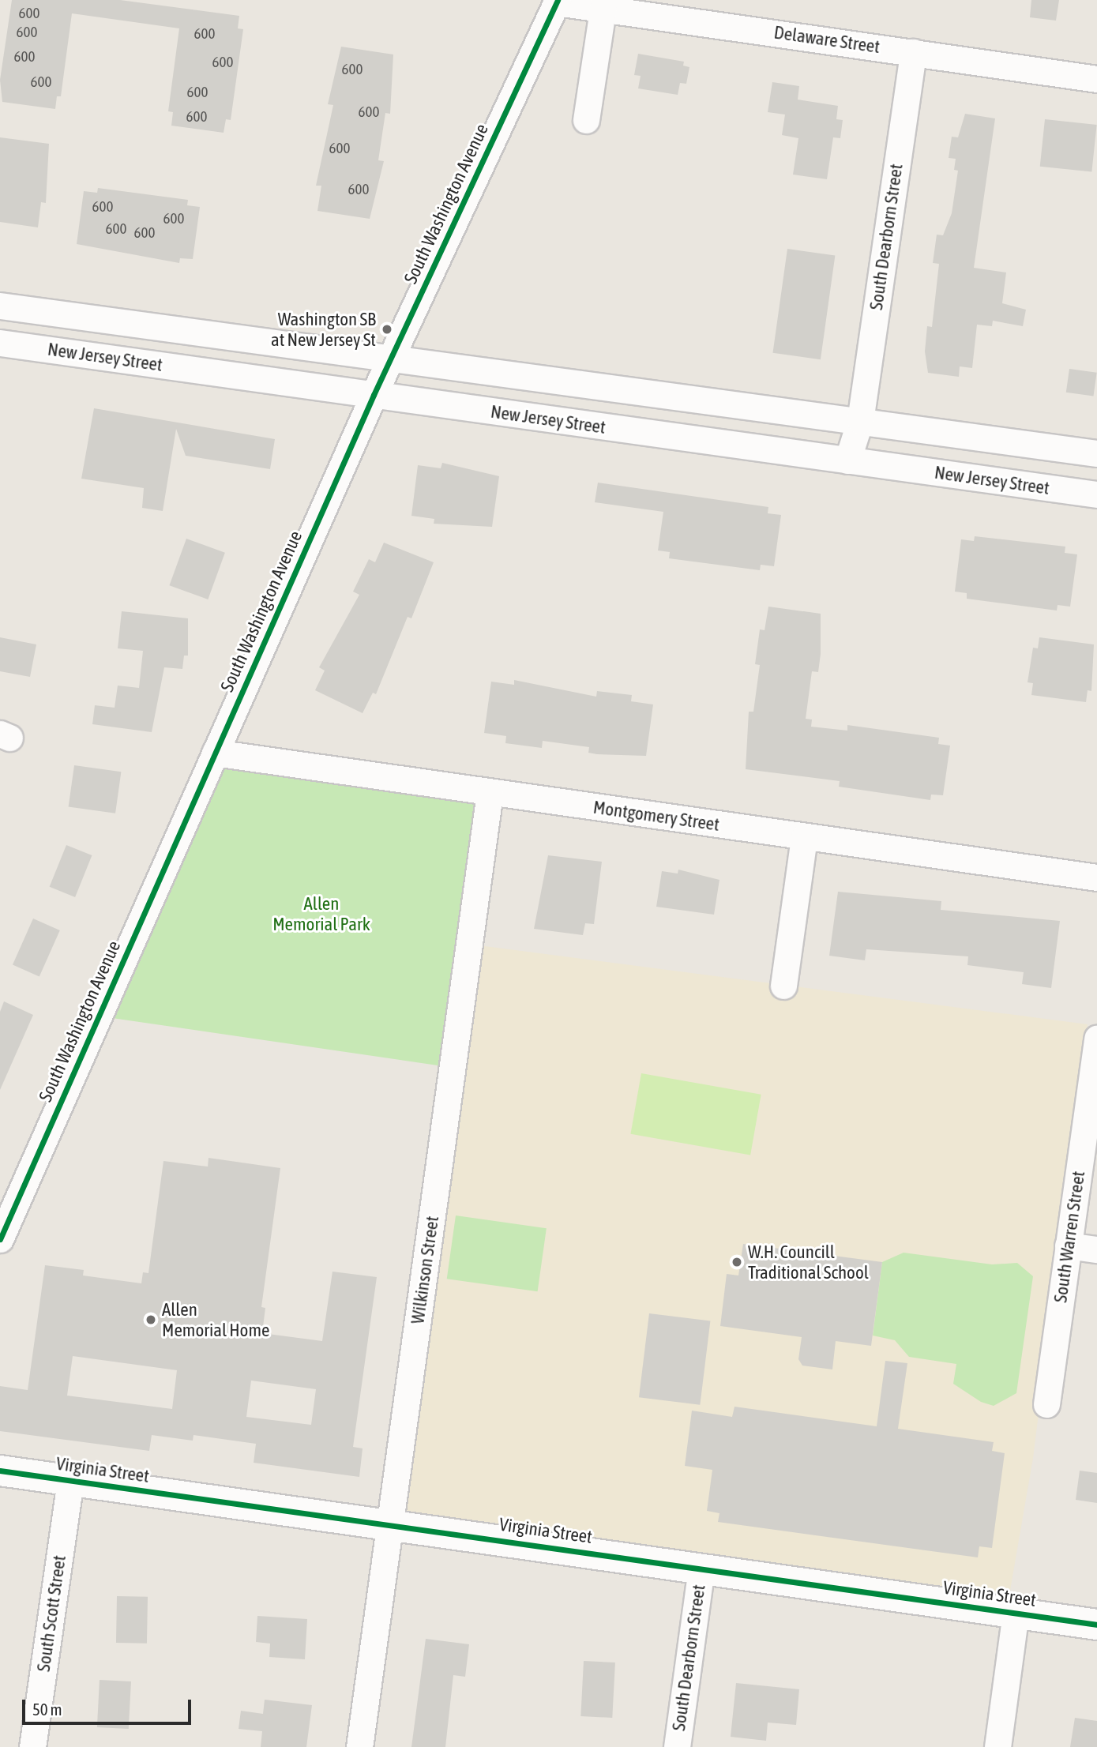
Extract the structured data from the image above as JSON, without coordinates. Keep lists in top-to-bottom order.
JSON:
{
  "streets": {
    "street": [
      "Delaware Street",
      "South Washington Avenue",
      "South Dearborn Street",
      "New Jersey Street",
      "Montgomery Street",
      "South Warren Street",
      "Wilkinson Street",
      "Virginia Street",
      "South Scott Street"
    ]
  },
  "crossings": [
    ["Delaware Street", "South Washington Avenue"],
    ["Delaware Street", "South Dearborn Street"],
    ["South Washington Avenue", "New Jersey Street"],
    ["South Washington Avenue", "Montgomery Street"],
    ["South Dearborn Street", "New Jersey Street"],
    ["South Dearborn Street", "Virginia Street"],
    ["Montgomery Street", "Wilkinson Street"],
    ["Wilkinson Street", "Virginia Street"],
    ["Virginia Street", "South Scott Street"]
  ],
  "parks": ["Allen Memorial Park"],
  "places": ["Washington SB at New Jersey St", "W.H. Councill Traditional School", "Allen Memorial Home"],
  "house_numbers": [
    "600",
    "600",
    "600",
    "600",
    "600",
    "600",
    "600",
    "600",
    "600",
    "600",
    "600",
    "600",
    "600",
    "600",
    "600",
    "600"
  ],
  "scale_bar": "50 m"
}
